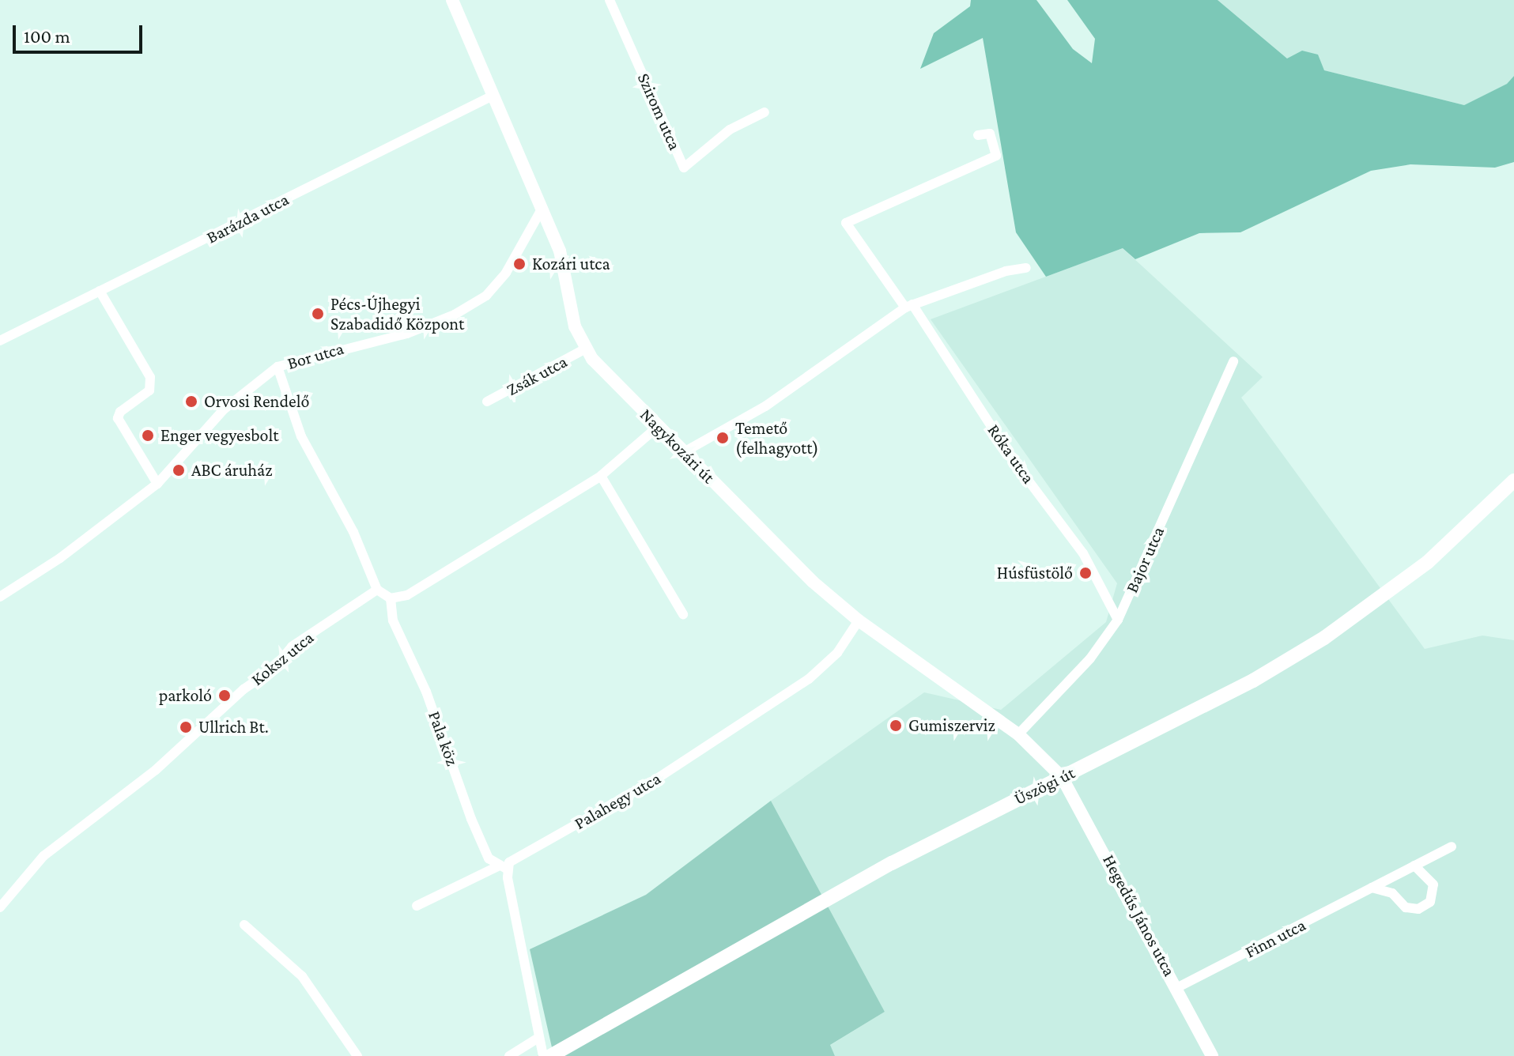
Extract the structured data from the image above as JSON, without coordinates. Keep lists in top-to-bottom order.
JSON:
{
  "streets": {
    "main road": ["Üszögi út"],
    "street": [
      "Szirom utca",
      "Barázda utca",
      "Bor utca",
      "Zsák utca",
      "Nagykozári út",
      "Róka utca",
      "Bajor utca",
      "Koksz utca",
      "Pala köz",
      "Palahegy utca",
      "Hegedűs János utca",
      "Finn utca"
    ]
  },
  "crossings": [
    ["Barázda utca", "Nagykozári út"],
    ["Bor utca", "Nagykozári út"],
    ["Zsák utca", "Nagykozári út"],
    ["Nagykozári út", "Bajor utca"],
    ["Nagykozári út", "Üszögi út"],
    ["Nagykozári út", "Palahegy utca"],
    ["Nagykozári út", "Hegedűs János utca"],
    ["Róka utca", "Bajor utca"],
    ["Pala köz", "Palahegy utca"],
    ["Üszögi út", "Hegedűs János utca"],
    ["Hegedűs János utca", "Finn utca"]
  ],
  "places": [
    "Kozári utca",
    "Pécs-Újhegyi Szabadidő Központ",
    "Orvosi Rendelő",
    "Enger vegyesbolt",
    "Temető (felhagyott)",
    "ABC áruház",
    "Húsfüstölő",
    "parkoló",
    "Gumiszerviz",
    "Ullrich Bt."
  ],
  "scale_bar": "100 m"
}
